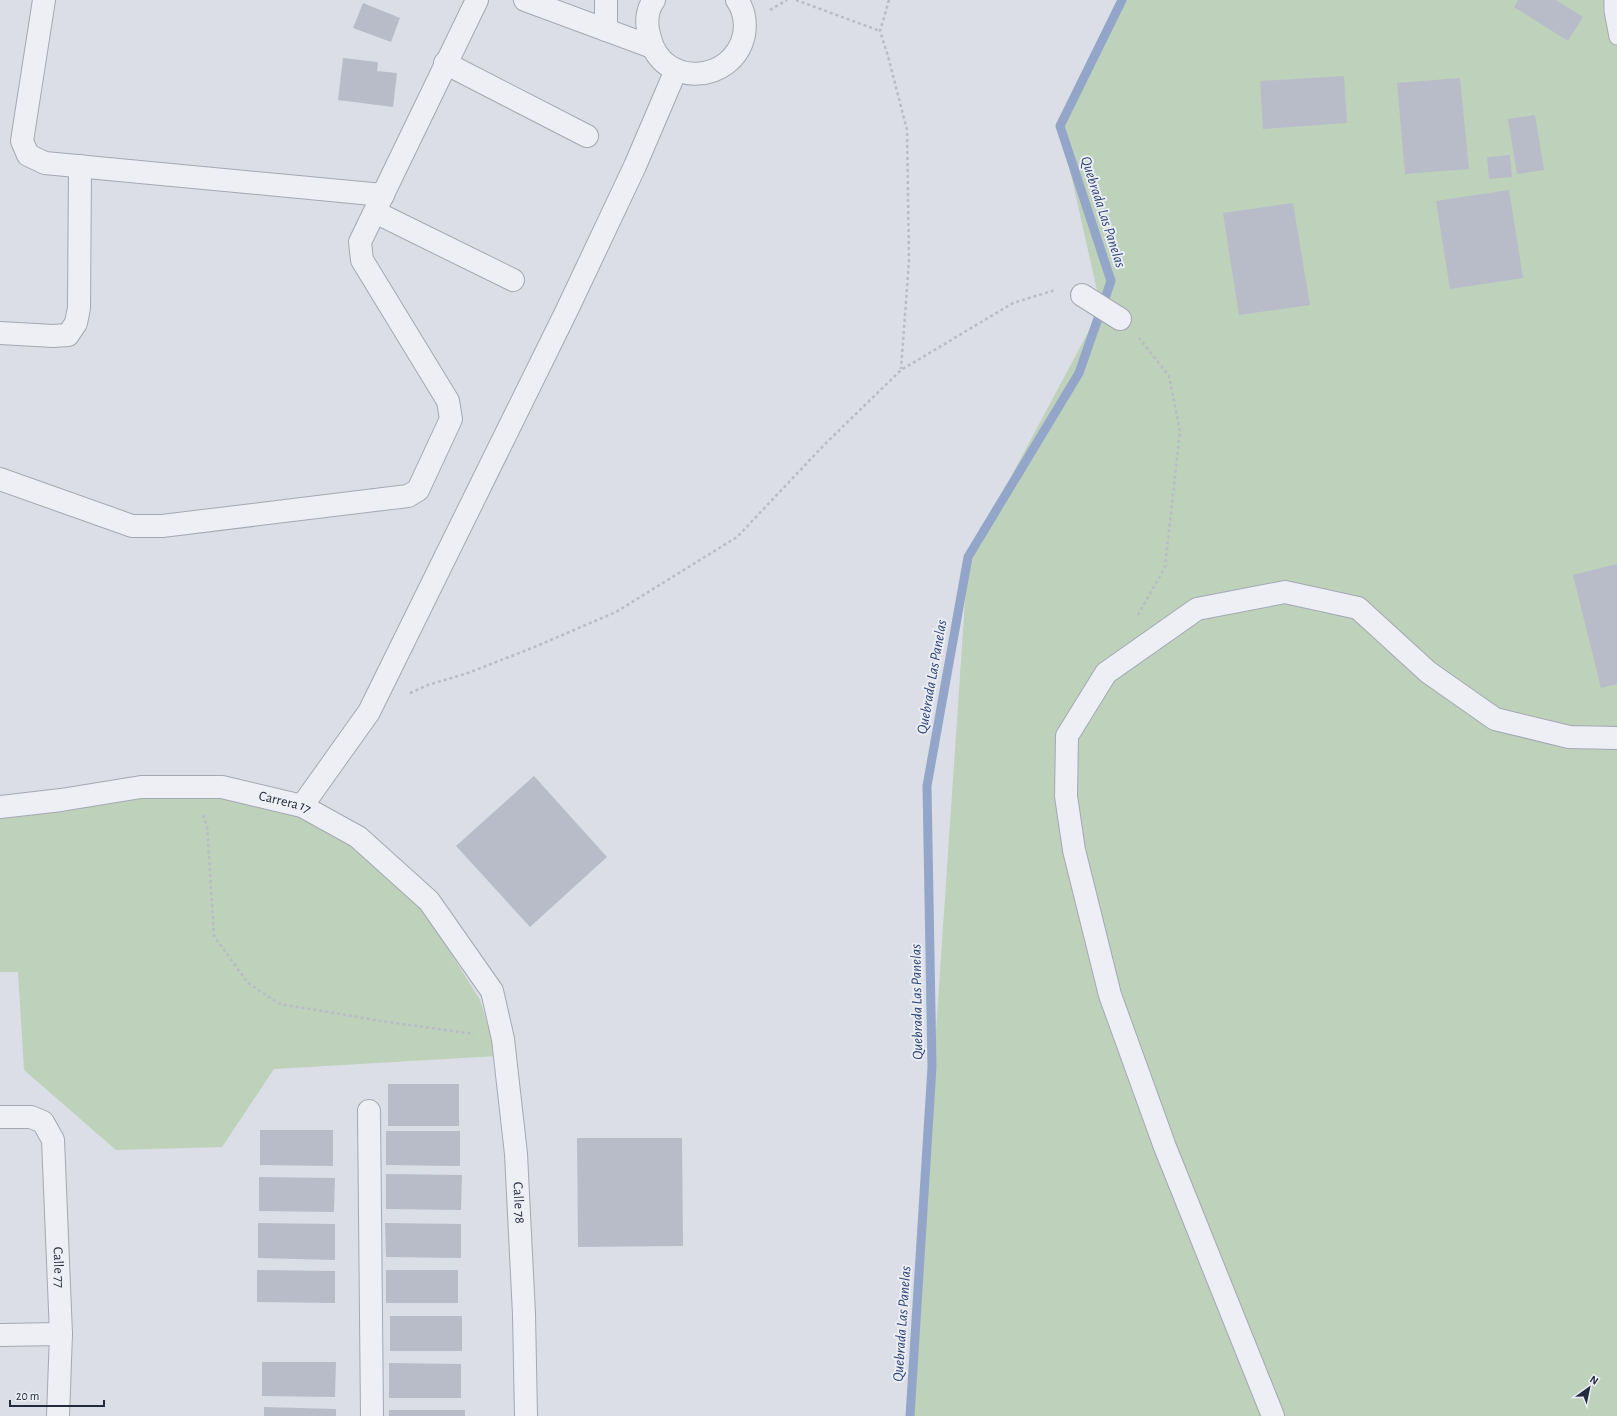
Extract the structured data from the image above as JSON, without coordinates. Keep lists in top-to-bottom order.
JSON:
{
  "streets": {
    "street": ["Carrera 17", "Calle 78", "Calle 77"]
  },
  "crossings": [
    ["Carrera 17", "Calle 78"]
  ],
  "water": ["Quebrada Las Panelas"],
  "scale_bar": "20 m",
  "north": "top right"
}
